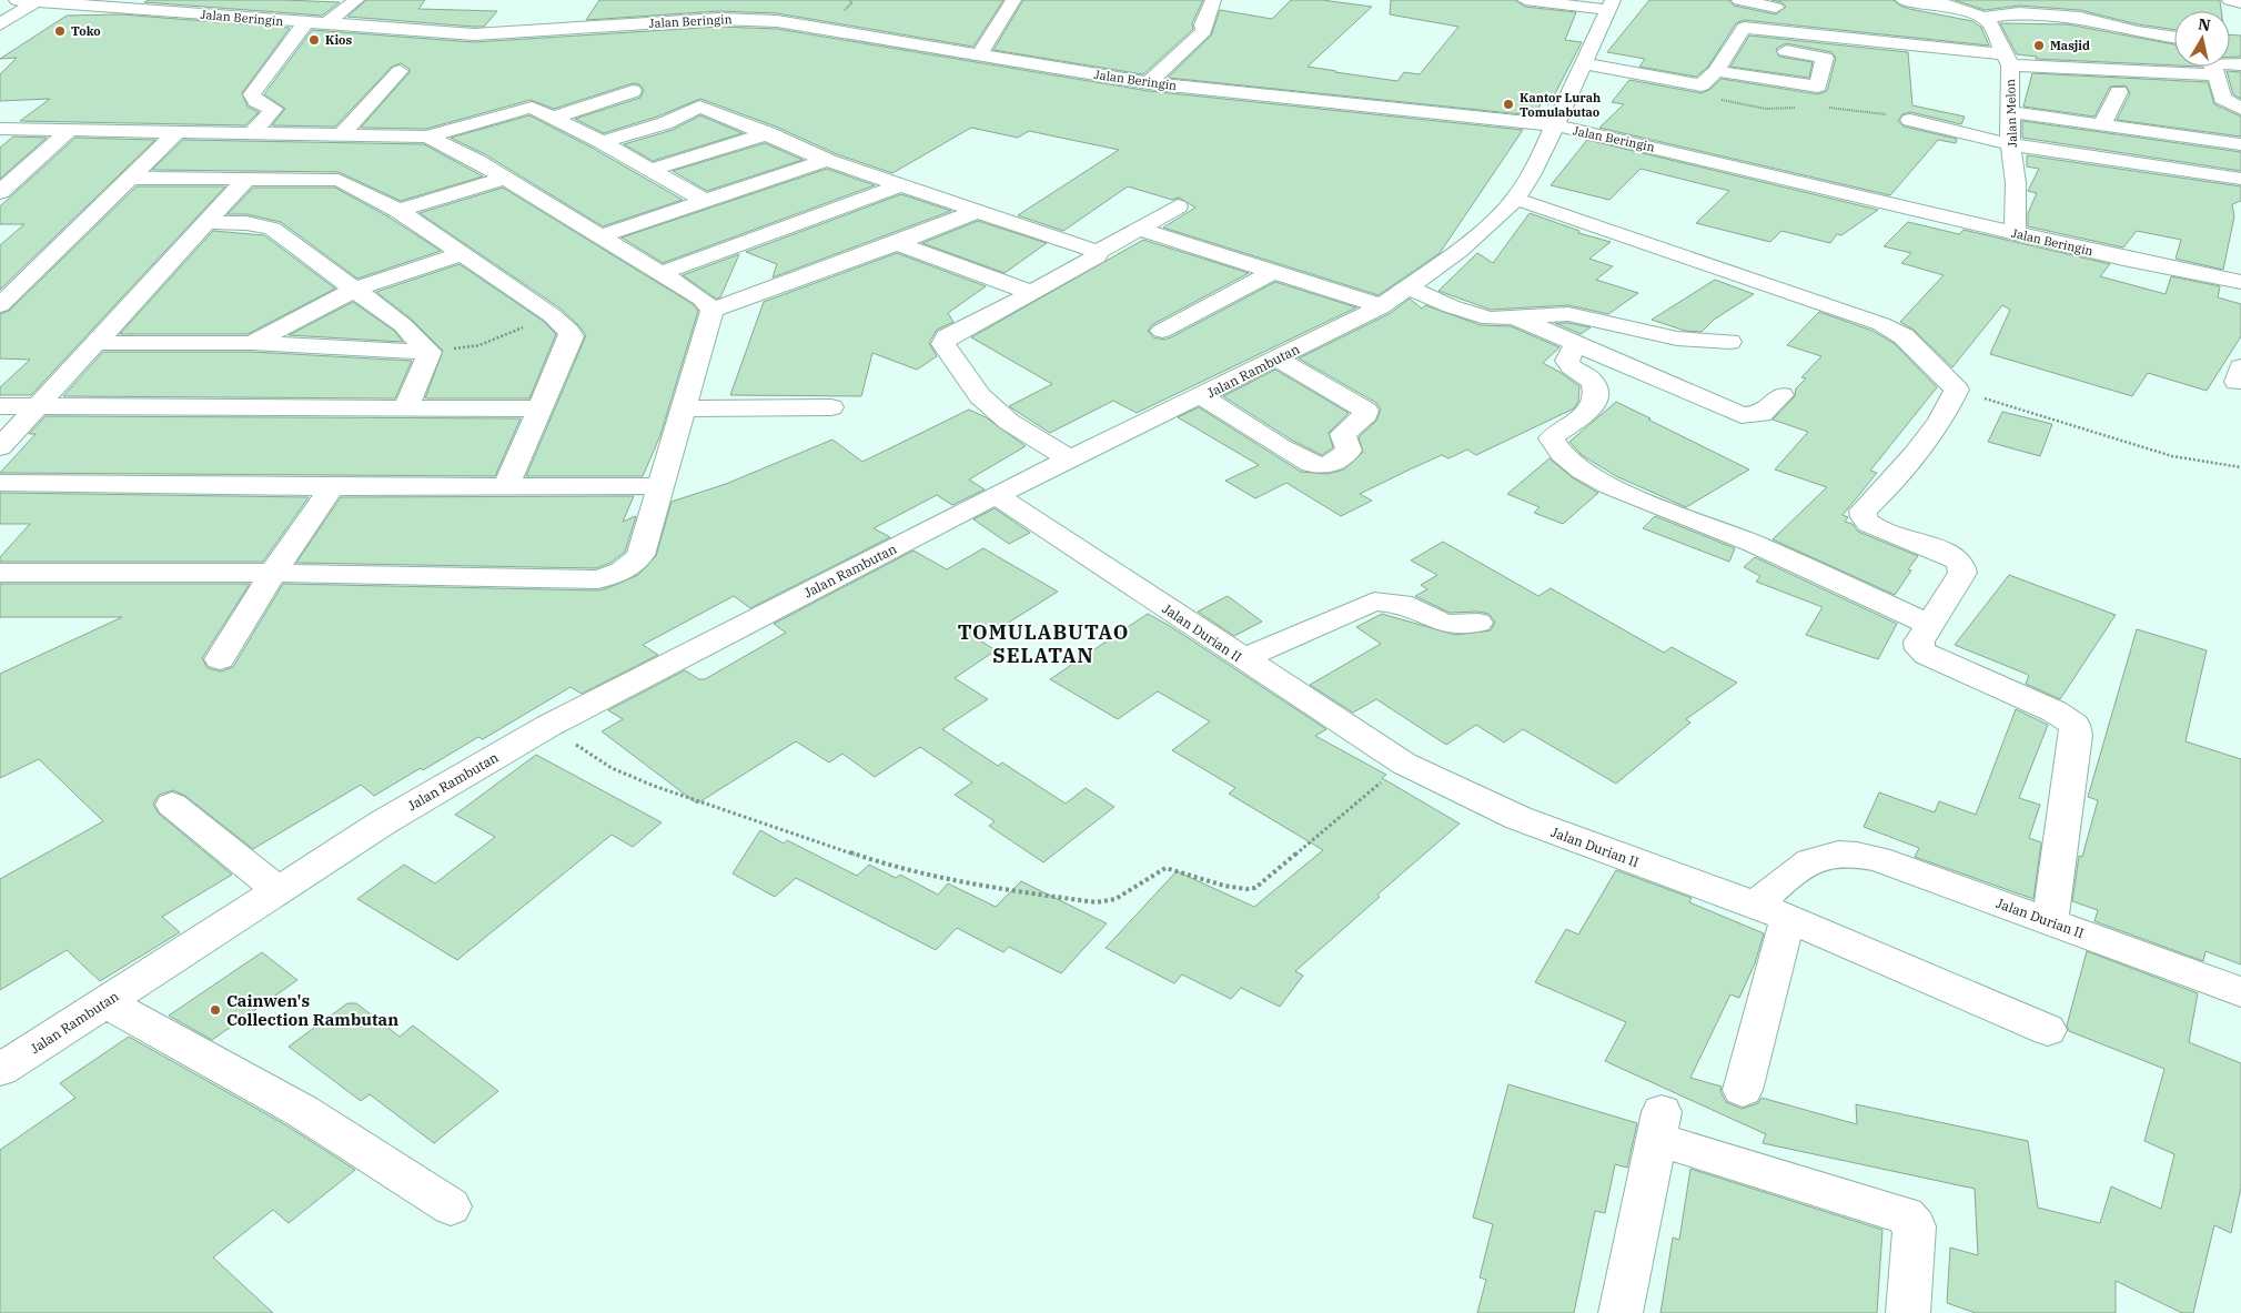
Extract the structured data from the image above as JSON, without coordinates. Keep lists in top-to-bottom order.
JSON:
{
  "streets": {
    "street": [
      "Jalan Beringin",
      "Jalan Melon",
      "Jalan Rambutan",
      "Jalan Durian II"
    ]
  },
  "crossings": [
    ["Jalan Beringin", "Jalan Melon"],
    ["Jalan Beringin", "Jalan Rambutan"],
    ["Jalan Rambutan", "Jalan Durian II"]
  ],
  "districts": ["TOMULABUTAO SELATAN"],
  "places": [
    "Toko",
    "Kios",
    "Masjid",
    "Kantor Lurah Tomulabutao",
    "Cainwen's Collection Rambutan"
  ],
  "north": "top"
}
